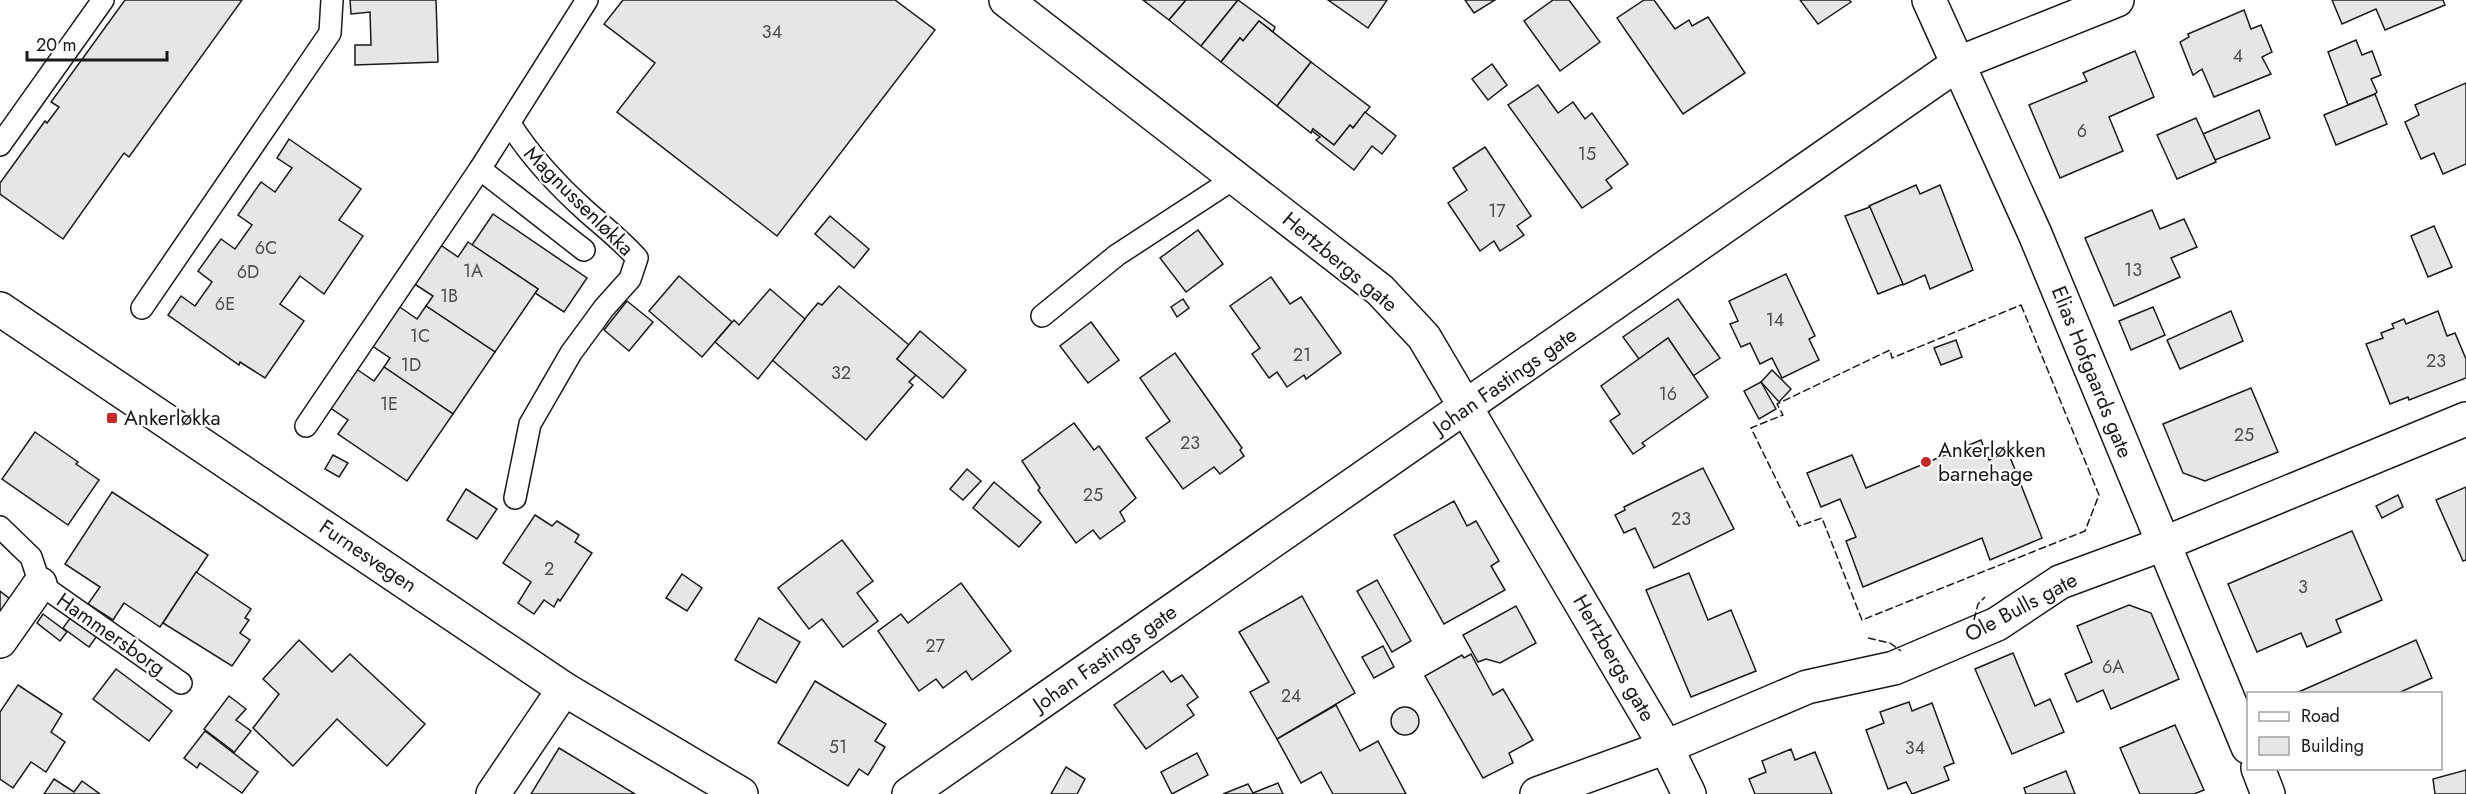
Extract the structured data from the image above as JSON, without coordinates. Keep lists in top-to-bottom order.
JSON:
{
  "streets": {
    "street": [
      "Hertzbergs gate",
      "Elias Hofgaards gate",
      "Johan Fastings gate",
      "Furnesvegen",
      "Ole Bulls gate",
      "Hammersborg"
    ],
    "lane": ["Magnussenløkka"]
  },
  "crossings": [
    ["Hertzbergs gate", "Johan Fastings gate"],
    ["Hertzbergs gate", "Ole Bulls gate"],
    ["Elias Hofgaards gate", "Johan Fastings gate"],
    ["Elias Hofgaards gate", "Ole Bulls gate"]
  ],
  "places": {
    "transit": ["Ankerløkka"],
    "other": ["Ankerløkken barnehage"]
  },
  "house_numbers": [
    "34",
    "4",
    "6",
    "15",
    "17",
    "6C",
    "13",
    "1A",
    "6D",
    "1B",
    "6E",
    "14",
    "1C",
    "21",
    "23",
    "1D",
    "32",
    "16",
    "1E",
    "25",
    "23",
    "25",
    "23",
    "2",
    "3",
    "27",
    "6A",
    "24",
    "51",
    "34"
  ],
  "legend": ["Road", "Building"],
  "scale_bar": "20 m"
}
